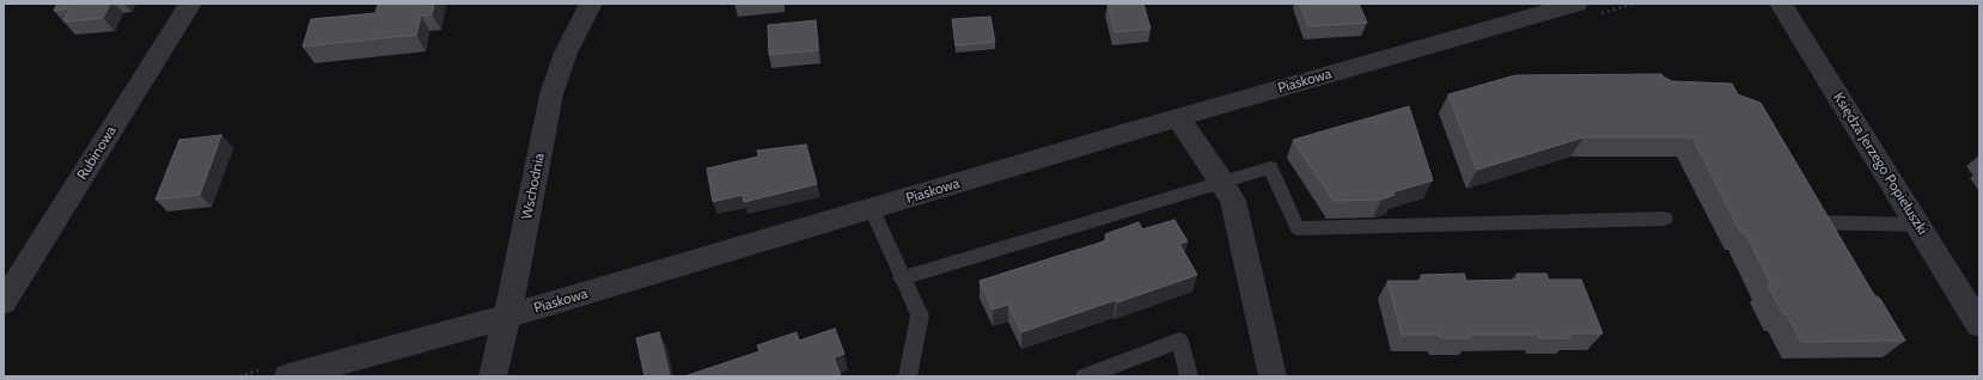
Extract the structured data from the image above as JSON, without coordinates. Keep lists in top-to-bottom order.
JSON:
{
  "streets": {
    "street": [
      "Piaskowa",
      "Rubinowa",
      "Księdza Jerzego Popiełuszki",
      "Wschodnia"
    ]
  },
  "crossings": [
    ["Piaskowa", "Wschodnia"]
  ]
}
